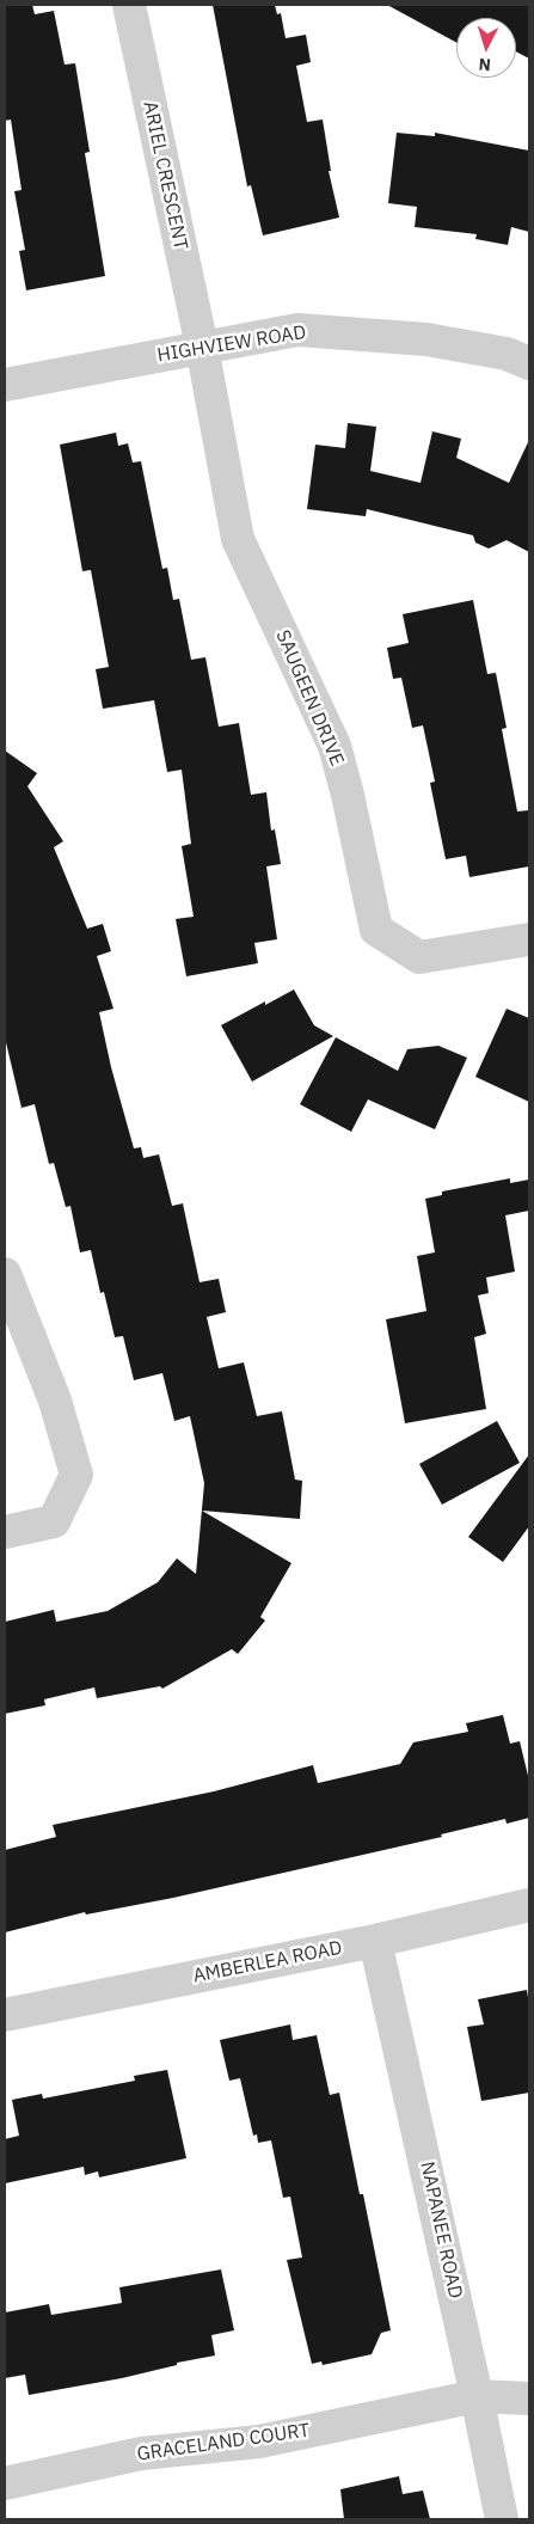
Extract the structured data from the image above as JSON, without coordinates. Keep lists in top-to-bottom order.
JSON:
{
  "streets": {
    "street": [
      "ARIEL CRESCENT",
      "HIGHVIEW ROAD",
      "SAUGEEN DRIVE",
      "AMBERLEA ROAD",
      "NAPANEE ROAD",
      "GRACELAND COURT"
    ]
  },
  "crossings": [
    ["ARIEL CRESCENT", "HIGHVIEW ROAD"],
    ["ARIEL CRESCENT", "SAUGEEN DRIVE"],
    ["HIGHVIEW ROAD", "SAUGEEN DRIVE"],
    ["AMBERLEA ROAD", "NAPANEE ROAD"],
    ["NAPANEE ROAD", "GRACELAND COURT"]
  ],
  "north": "bottom"
}
